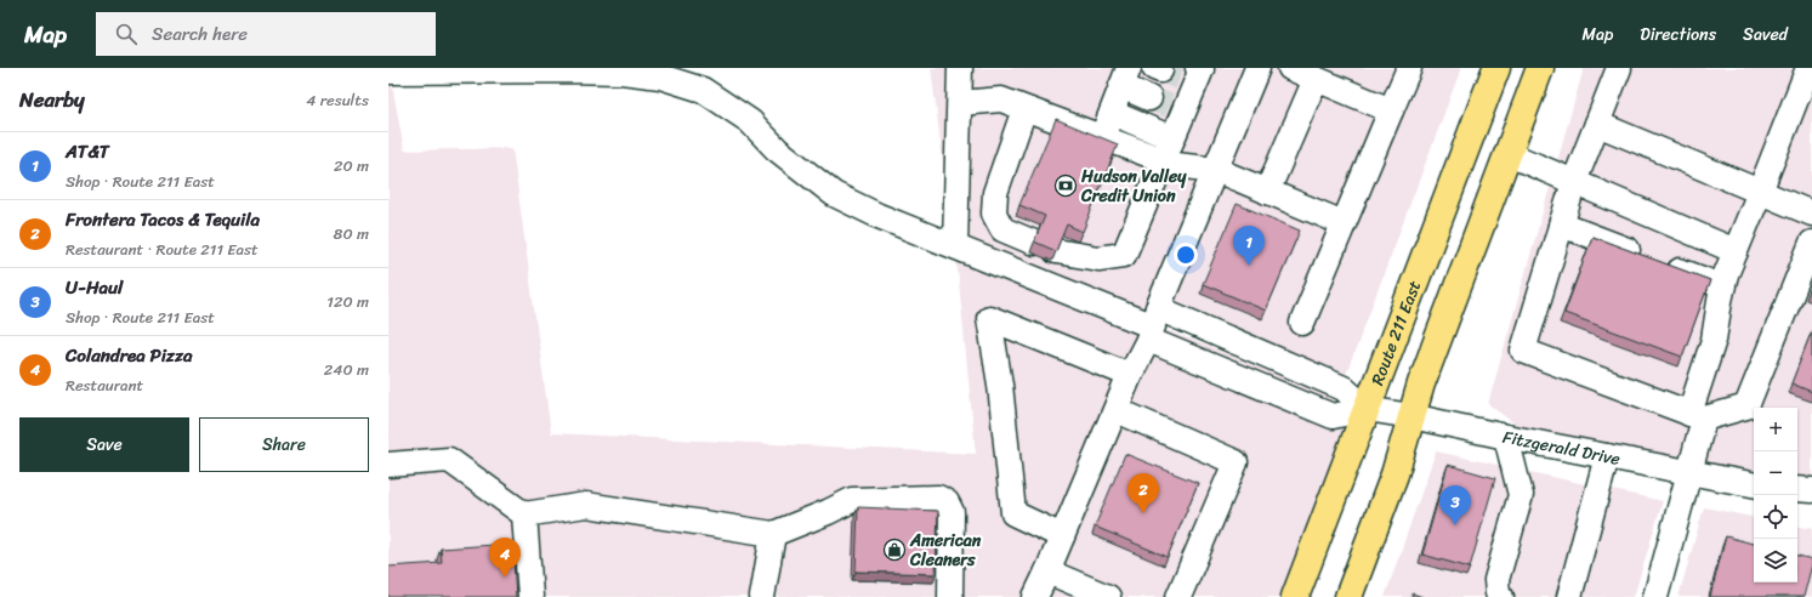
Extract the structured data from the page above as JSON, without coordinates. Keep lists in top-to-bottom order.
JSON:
{
  "streets": {
    "main road": ["Route 211 East"],
    "street": ["Fitzgerald Drive"]
  },
  "crossings": [
    ["Route 211 East", "Fitzgerald Drive"]
  ],
  "places": {
    "bank": ["Hudson Valley Credit Union"],
    "shop": ["American Cleaners"]
  },
  "page": {
    "header": "Map",
    "search": "Search here",
    "nav": ["Map", "Directions", "Saved"],
    "heading": ["Nearby", "4 results"],
    "list": [
      {
        "mark": "1",
        "name": "AT&T",
        "note": "Shop · Route 211 East",
        "value": "20 m"
      },
      {
        "mark": "2",
        "name": "Frontera Tacos & Tequila",
        "note": "Restaurant · Route 211 East",
        "value": "80 m"
      },
      {
        "mark": "3",
        "name": "U-Haul",
        "note": "Shop · Route 211 East",
        "value": "120 m"
      },
      {
        "mark": "4",
        "name": "Colandrea Pizza",
        "note": "Restaurant",
        "value": "240 m"
      }
    ],
    "pins": [
      "1",
      "2",
      "3",
      "4"
    ],
    "buttons": ["Save", "Share"],
    "map_buttons": ["+", "−"]
  }
}
